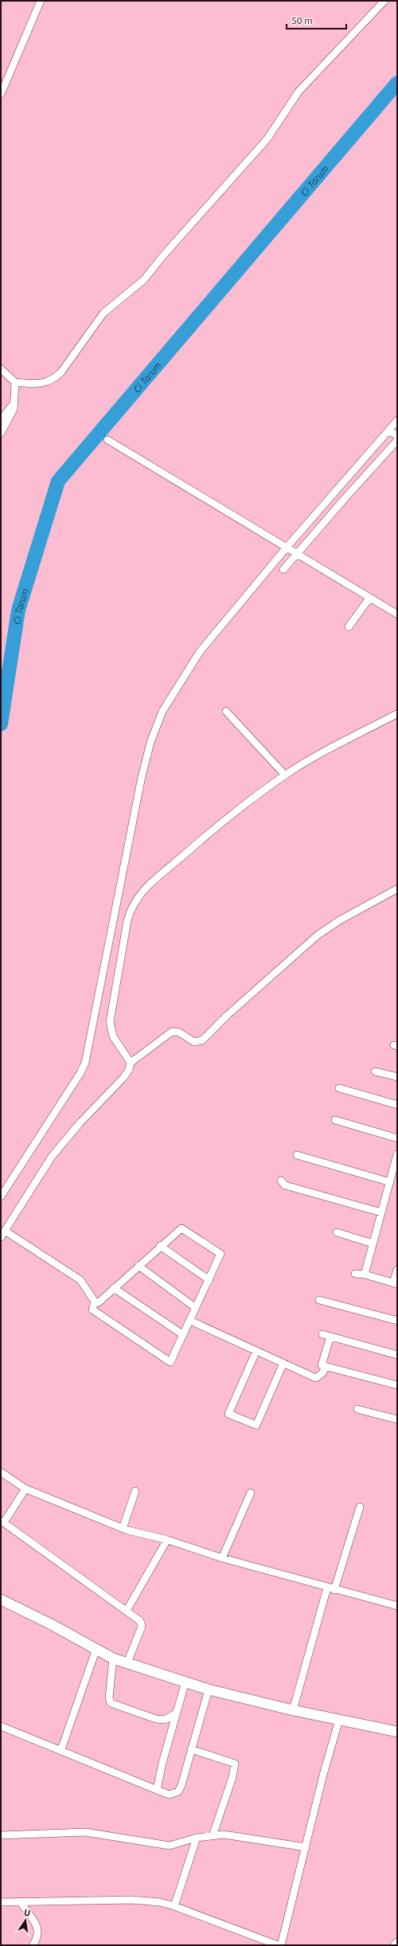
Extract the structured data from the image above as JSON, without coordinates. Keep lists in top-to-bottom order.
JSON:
{
  "water": ["Ci Tarum"],
  "scale_bar": "50 m",
  "north": "top"
}
